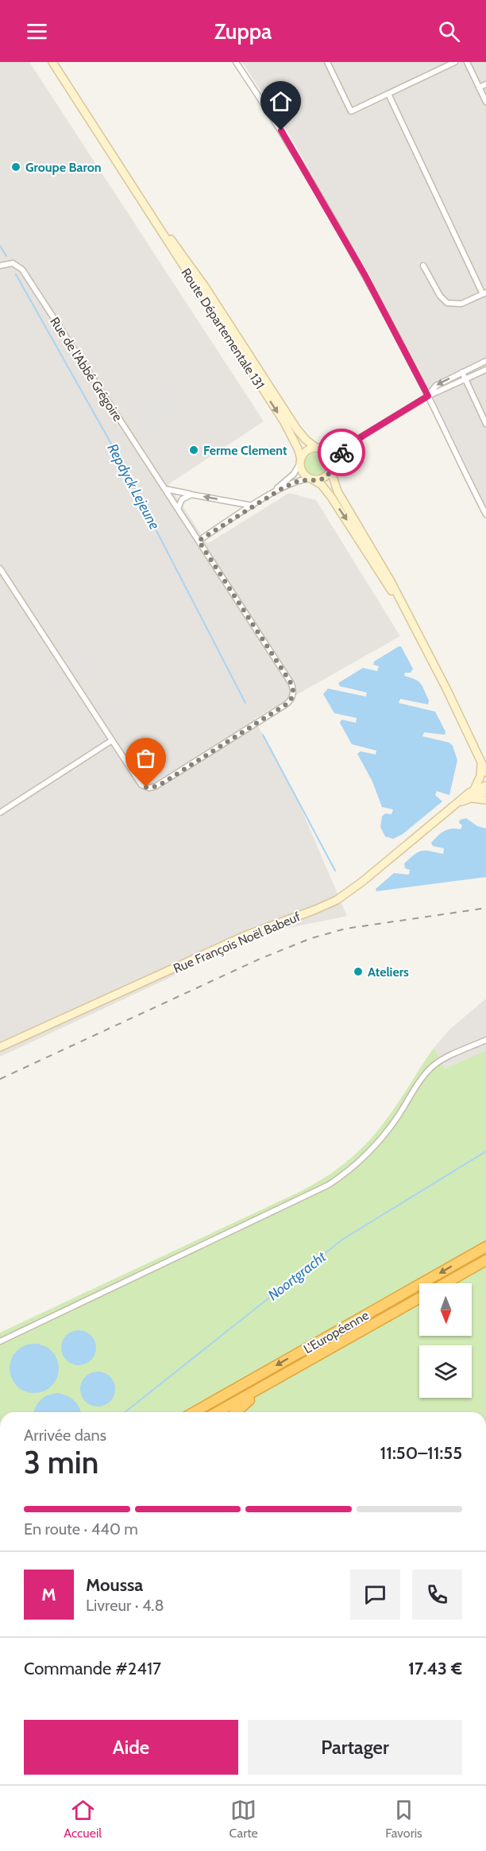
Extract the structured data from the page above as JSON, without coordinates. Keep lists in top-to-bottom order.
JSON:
{
  "streets": {
    "highway": ["L'Européenne"],
    "main road": ["Route Départementale 131", "Rue François Noël Babeuf"],
    "street": ["Rue de l'Abbé Grégoire"]
  },
  "water": ["Repdyck Lejeune", "Noortgracht"],
  "places": ["Groupe Baron", "Ferme Clement", "Ateliers"],
  "north": "bottom",
  "page": {
    "header": "Zuppa",
    "heading": ["3 min", "Arrivée dans", "11:50–11:55"],
    "panel": [
      "Moussa",
      "Livreur · 4.8",
      "Commande #2417",
      "17.43 €"
    ],
    "bar": "En route · 440 m",
    "round": "M",
    "buttons": ["Aide", "Partager"],
    "tabs": ["Accueil", "Carte", "Favoris"]
  }
}
